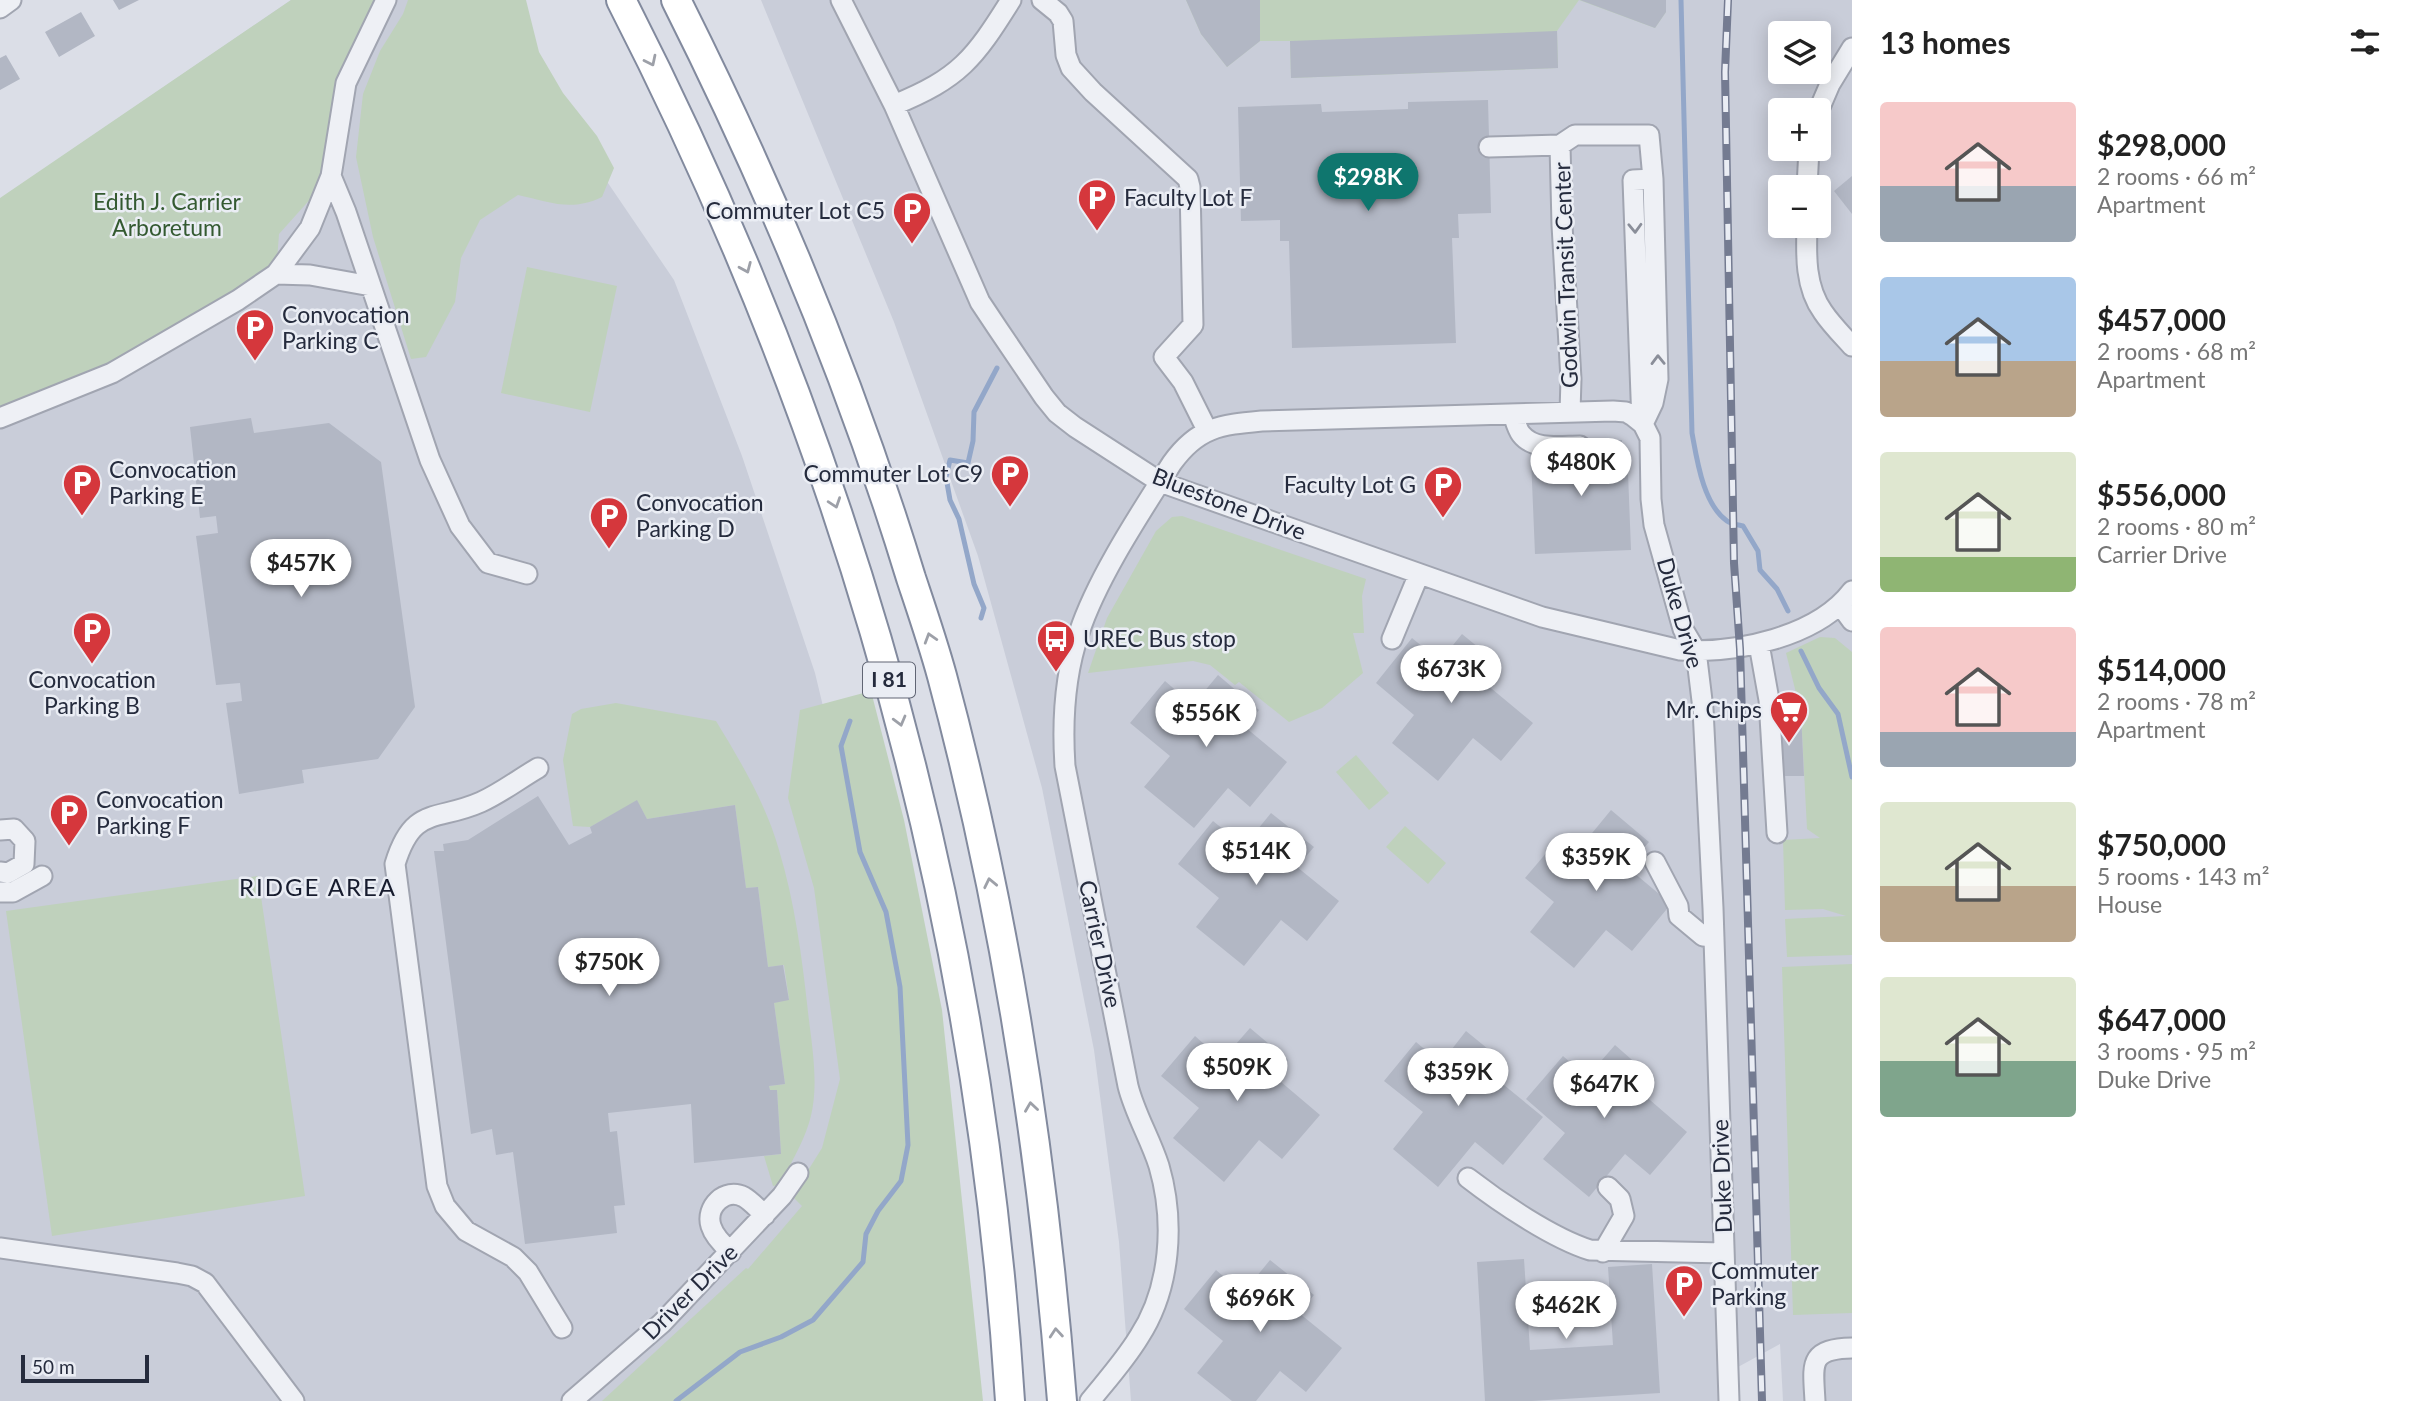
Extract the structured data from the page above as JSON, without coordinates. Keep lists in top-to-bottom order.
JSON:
{
  "streets": {
    "highway": ["I 81"],
    "street": [
      "Godwin Transit Center",
      "Bluestone Drive",
      "Duke Drive",
      "Carrier Drive",
      "Driver Drive"
    ]
  },
  "crossings": [
    ["Godwin Transit Center", "Duke Drive"],
    ["Bluestone Drive", "Duke Drive"],
    ["Bluestone Drive", "Carrier Drive"]
  ],
  "districts": ["RIDGE AREA"],
  "parks": ["Edith J. Carrier Arboretum"],
  "places": {
    "parking": [
      "Faculty Lot F",
      "Commuter Lot C5",
      "Convocation Parking C",
      "Commuter Lot C9",
      "Convocation Parking E",
      "Faculty Lot G",
      "Convocation Parking D",
      "Convocation Parking B",
      "Convocation Parking F",
      "Commuter Parking"
    ],
    "bus stop": ["UREC Bus stop"],
    "supermarket": ["Mr. Chips"]
  },
  "scale_bar": "50 m",
  "page": {
    "heading": "13 homes",
    "map_buttons": ["+", "−"],
    "list": [
      {
        "name": "$298,000",
        "note": "2 rooms · 66 m² · Apartment"
      },
      {
        "name": "$457,000",
        "note": "2 rooms · 68 m² · Apartment"
      },
      {
        "name": "$556,000",
        "note": "2 rooms · 80 m² · Carrier Drive"
      },
      {
        "name": "$514,000",
        "note": "2 rooms · 78 m² · Apartment"
      },
      {
        "name": "$750,000",
        "note": "5 rooms · 143 m² · House"
      },
      {
        "name": "$647,000",
        "note": "3 rooms · 95 m² · Duke Drive"
      }
    ],
    "price": [
      "$298K",
      "$480K",
      "$457K",
      "$673K",
      "$556K",
      "$514K",
      "$359K",
      "$750K",
      "$509K",
      "$359K",
      "$647K",
      "$696K",
      "$462K"
    ],
    "scale": "50 m"
  }
}
